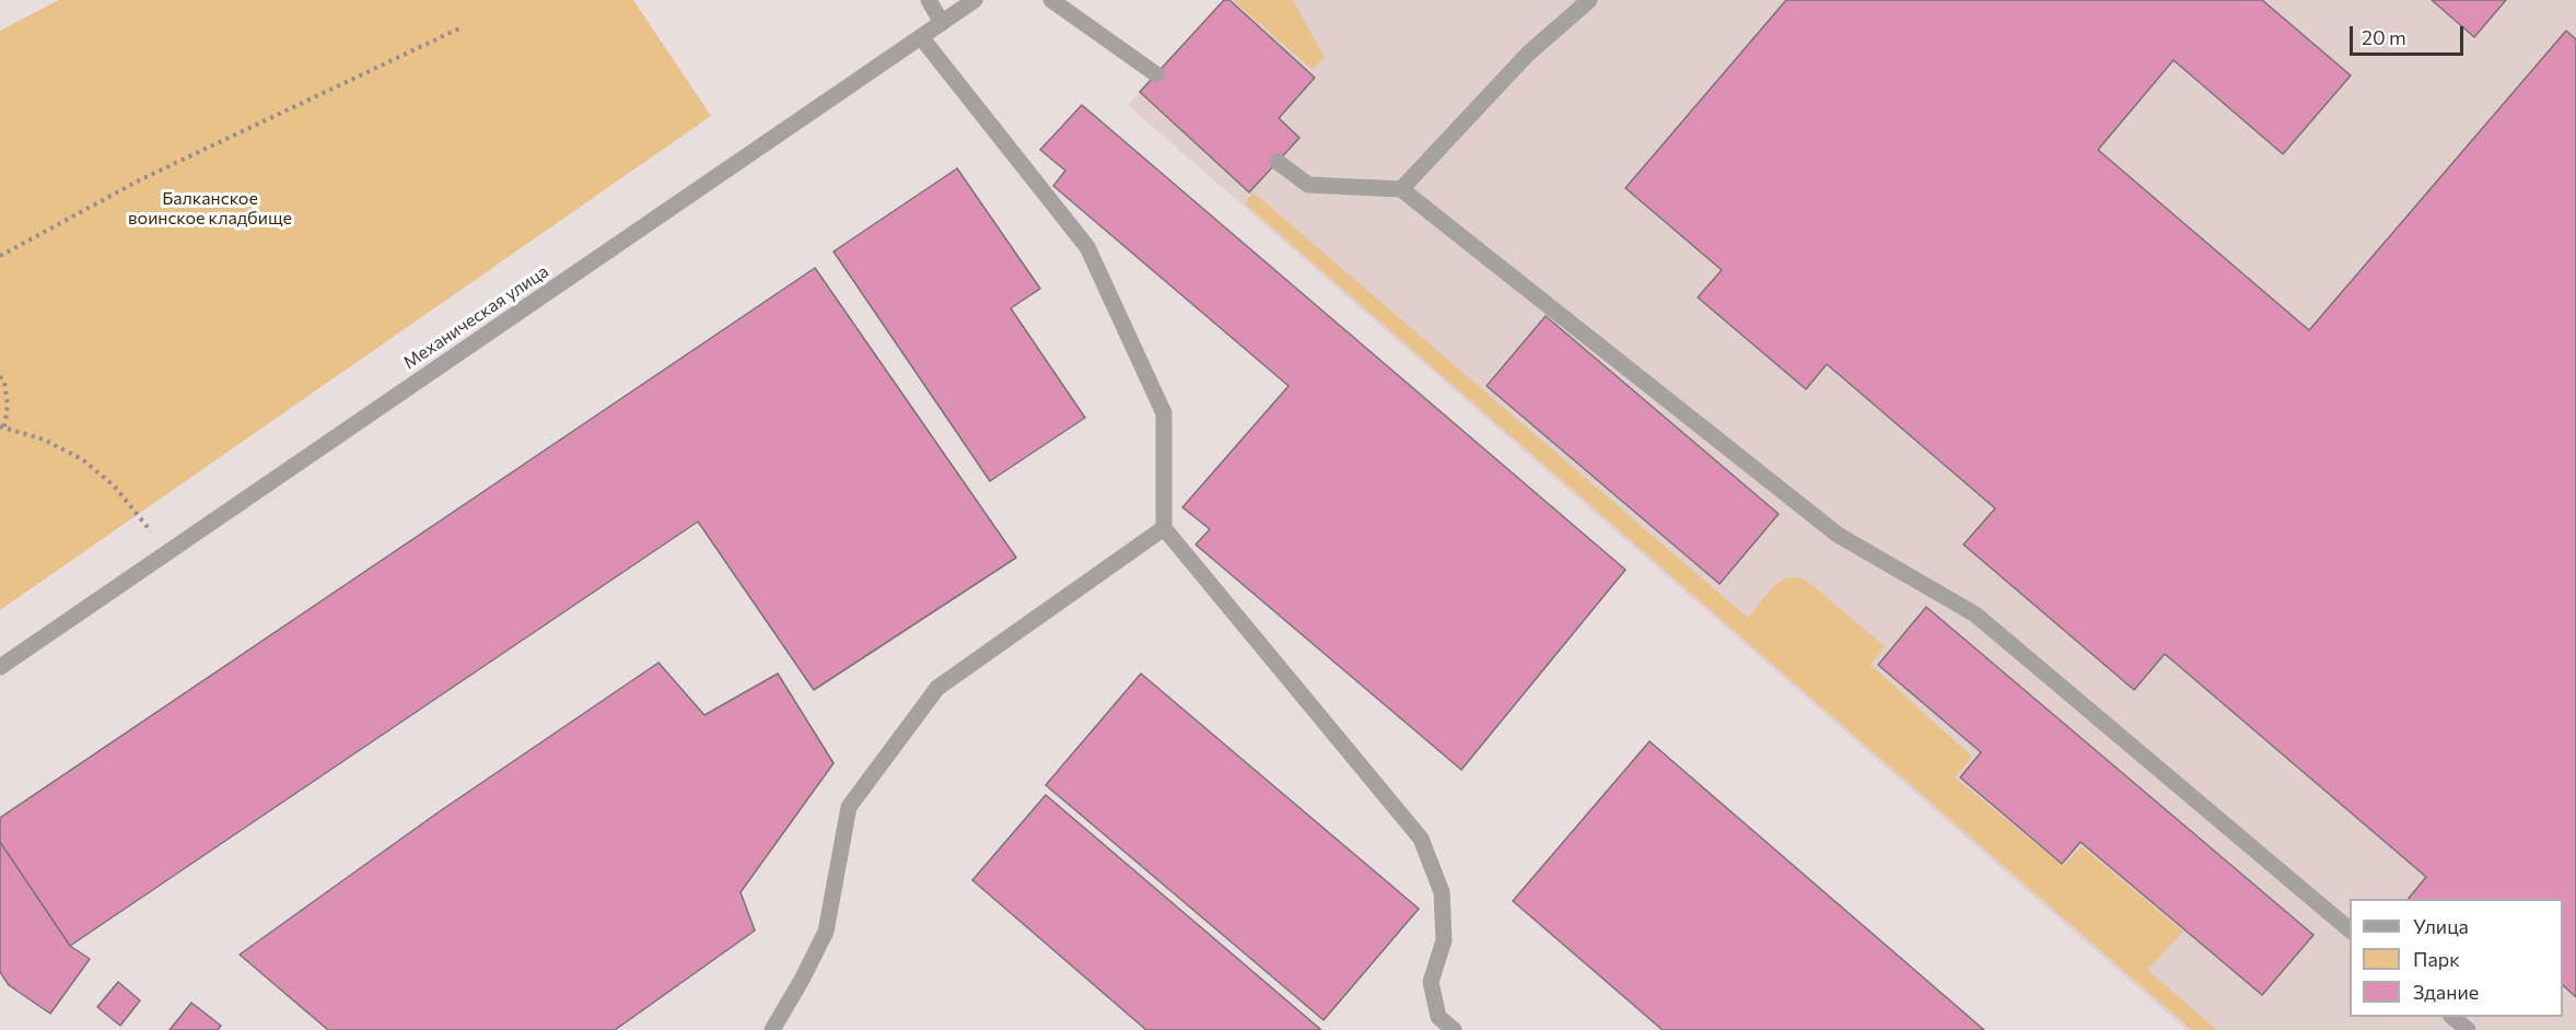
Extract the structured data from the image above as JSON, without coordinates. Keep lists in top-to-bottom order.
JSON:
{
  "streets": {
    "street": ["Механическая улица"]
  },
  "parks": ["Балканское воинское кладбище"],
  "legend": ["Улица", "Парк", "Здание"],
  "scale_bar": "20 m"
}
